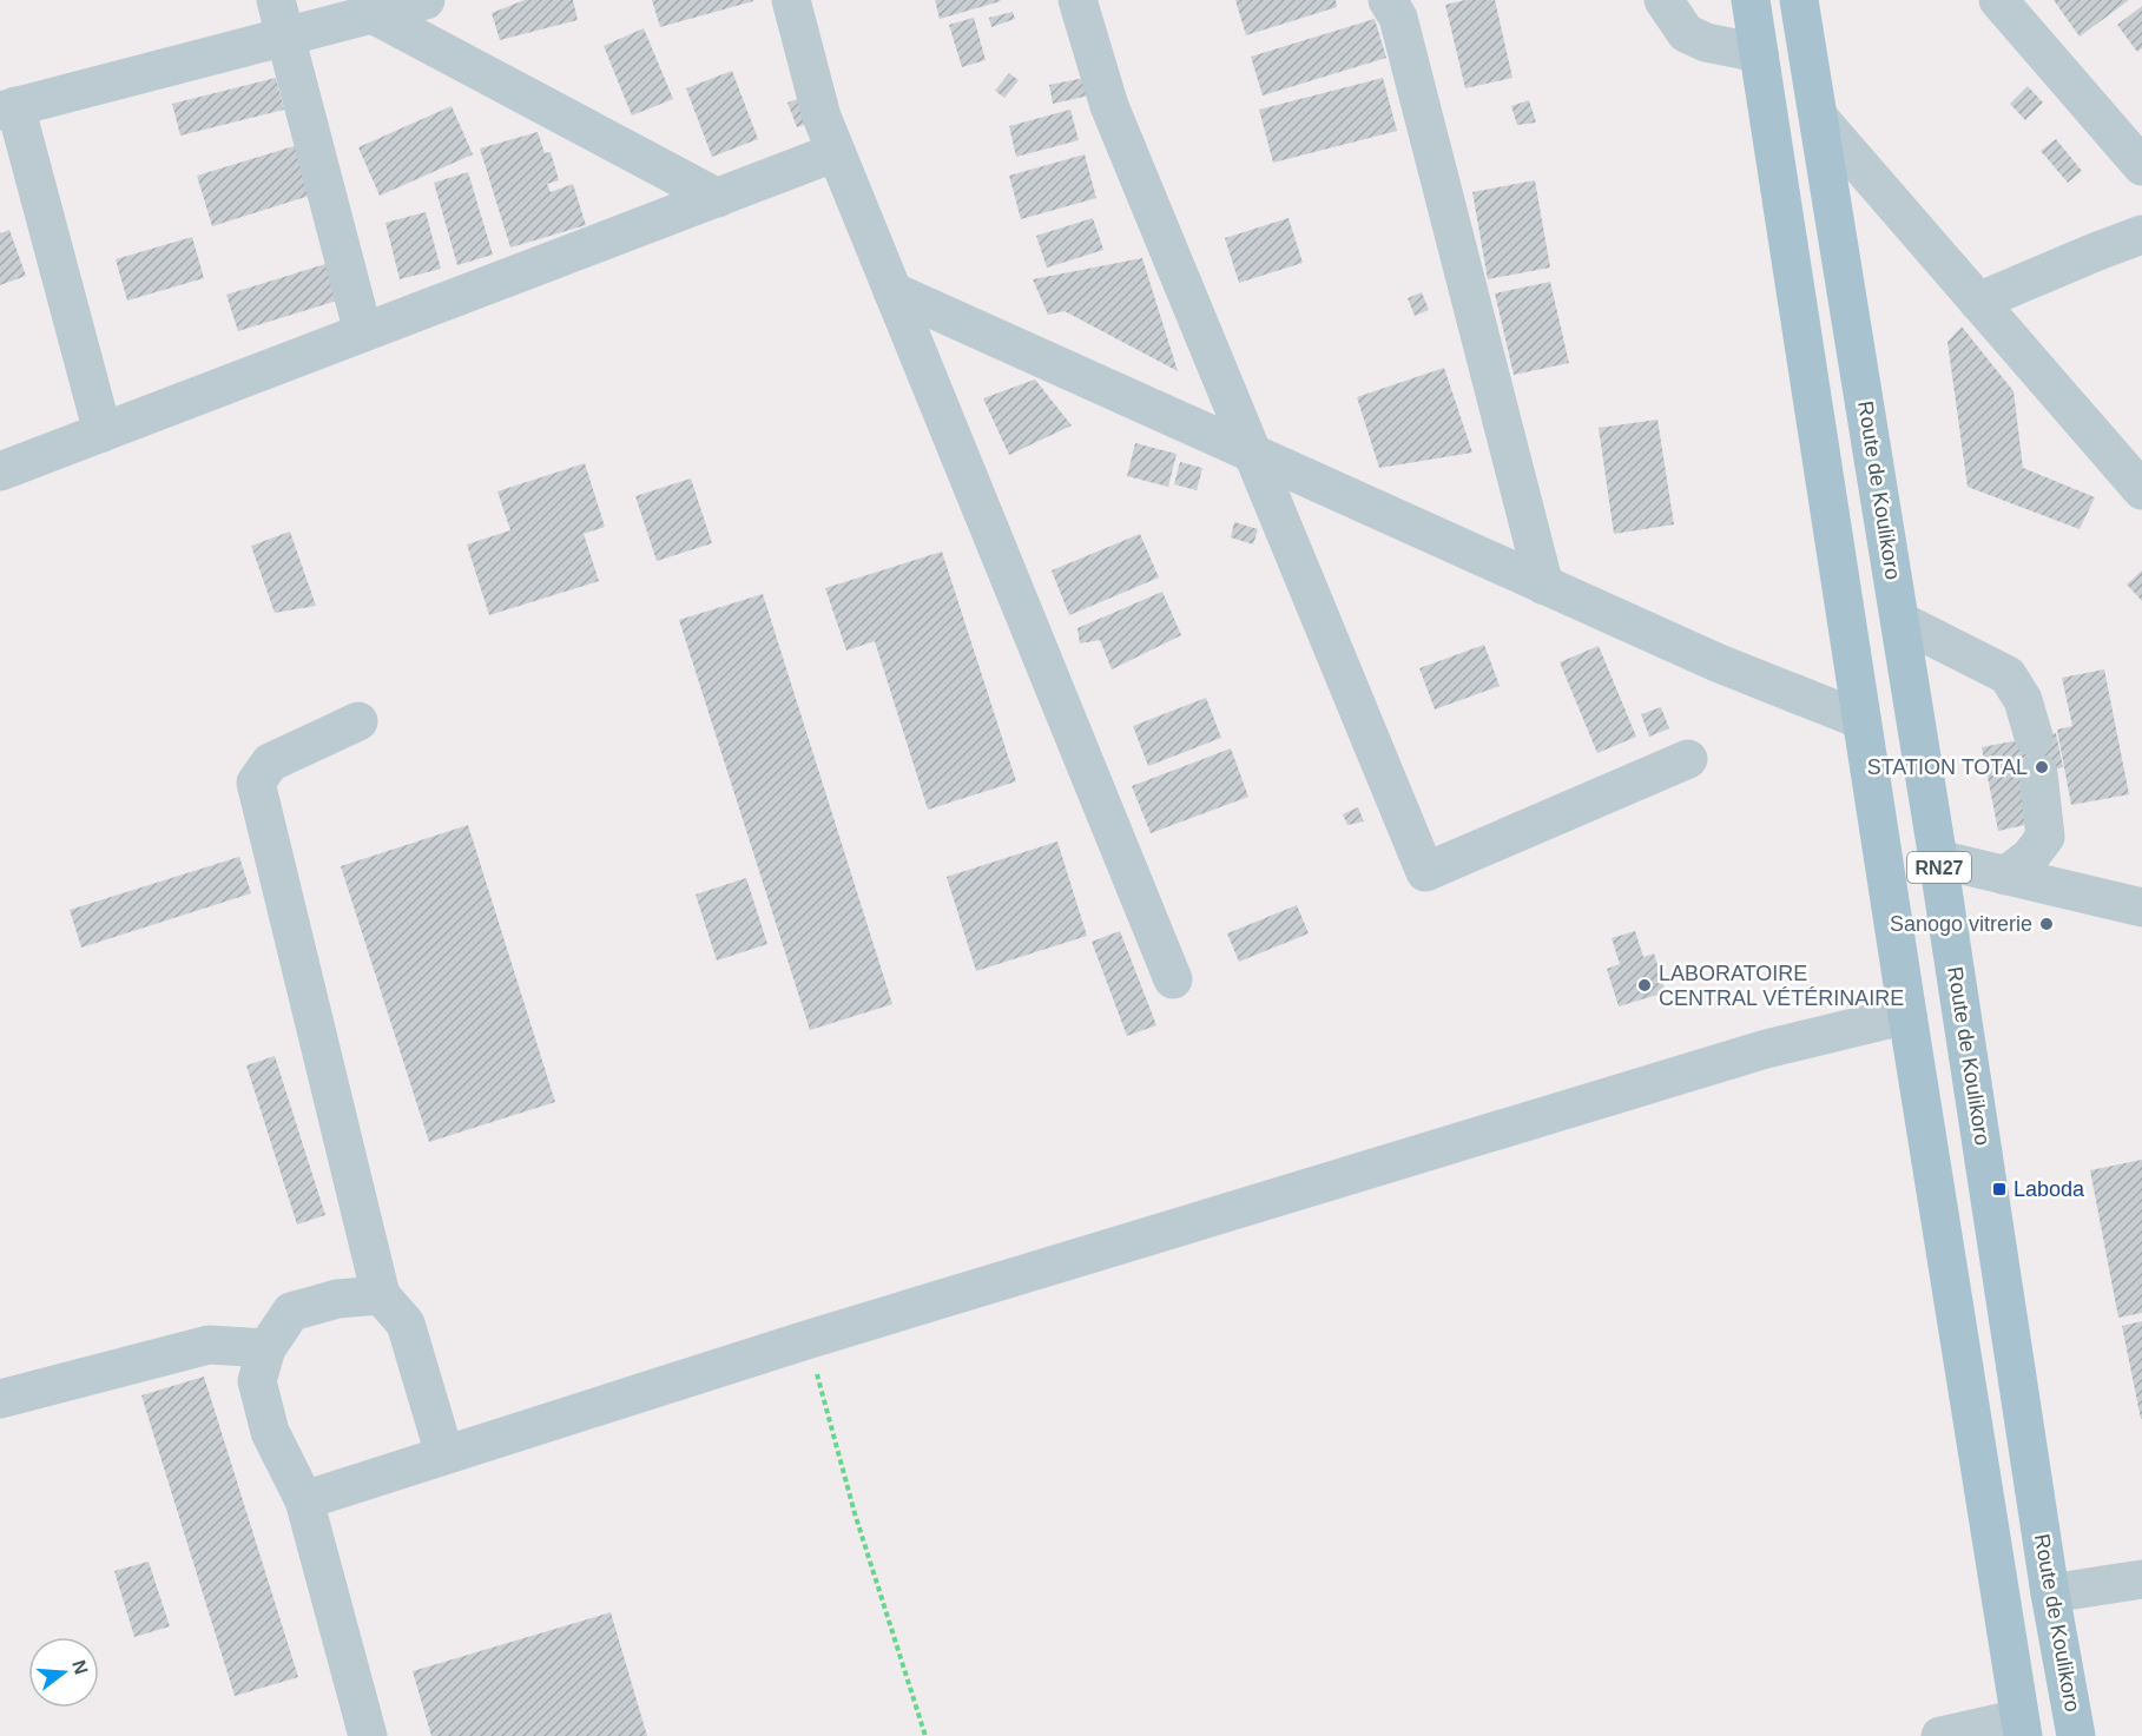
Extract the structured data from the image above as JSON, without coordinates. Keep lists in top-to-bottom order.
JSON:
{
  "streets": {
    "main road": ["Route de Koulikoro", "RN27"]
  },
  "places": {
    "other": ["STATION TOTAL", "Sanogo vitrerie", "LABORATOIRE CENTRAL VÉTÉRINAIRE"],
    "transit": ["Laboda"]
  },
  "north": "right"
}
